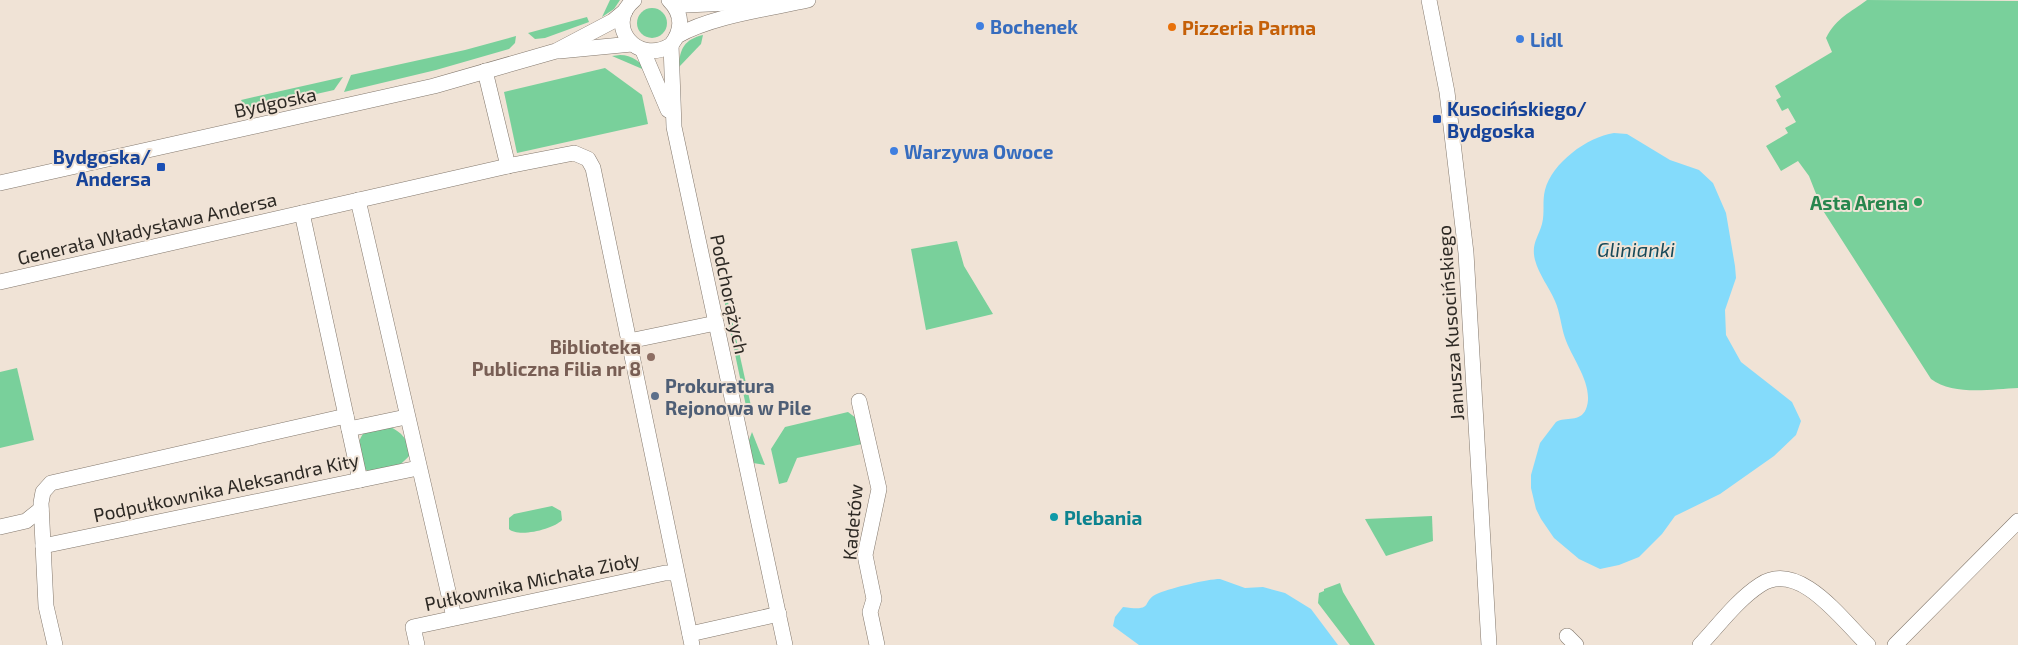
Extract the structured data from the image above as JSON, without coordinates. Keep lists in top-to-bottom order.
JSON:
{
  "streets": {
    "street": [
      "Bydgoska",
      "Generała Władysława Andersa",
      "Podchorążych",
      "Janusza Kusocińskiego",
      "Podpułkownika Aleksandra Kity",
      "Kadetów",
      "Pułkownika Michała Zioły"
    ]
  },
  "crossings": [
    ["Bydgoska", "Podchorążych"],
    ["Generała Władysława Andersa", "Podpułkownika Aleksandra Kity"],
    ["Generała Władysława Andersa", "Pułkownika Michała Zioły"]
  ],
  "water": ["Glinianki"],
  "places": {
    "other": [
      "Bochenek",
      "Pizzeria Parma",
      "Lidl",
      "Warzywa Owoce",
      "Asta Arena",
      "Biblioteka Publiczna Filia nr 8",
      "Prokuratura Rejonowa w Pile",
      "Plebania"
    ],
    "transit": ["Kusocińskiego/ Bydgoska", "Bydgoska/ Andersa"]
  }
}
